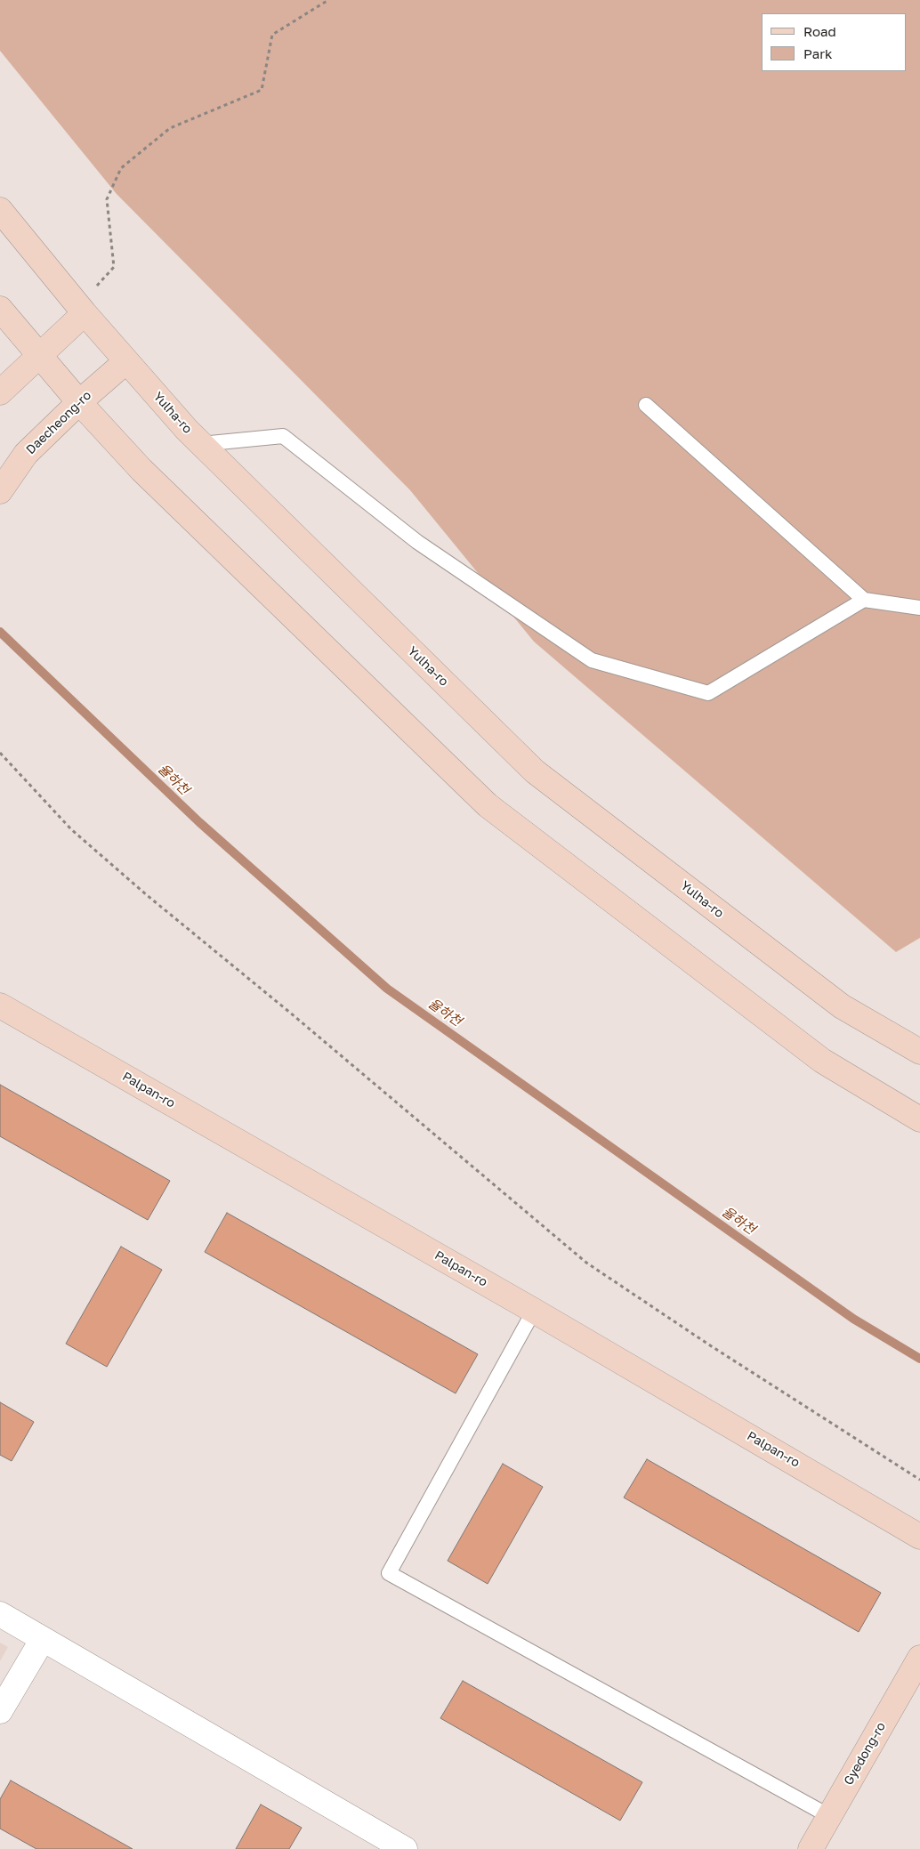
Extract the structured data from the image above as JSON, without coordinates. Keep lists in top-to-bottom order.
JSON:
{
  "streets": {
    "main road": [
      "Yulha-ro",
      "Daecheong-ro",
      "Palpan-ro",
      "Gyedong-ro"
    ]
  },
  "crossings": [
    ["Yulha-ro", "Daecheong-ro"]
  ],
  "water": ["율하천"],
  "legend": ["Road", "Park"]
}
